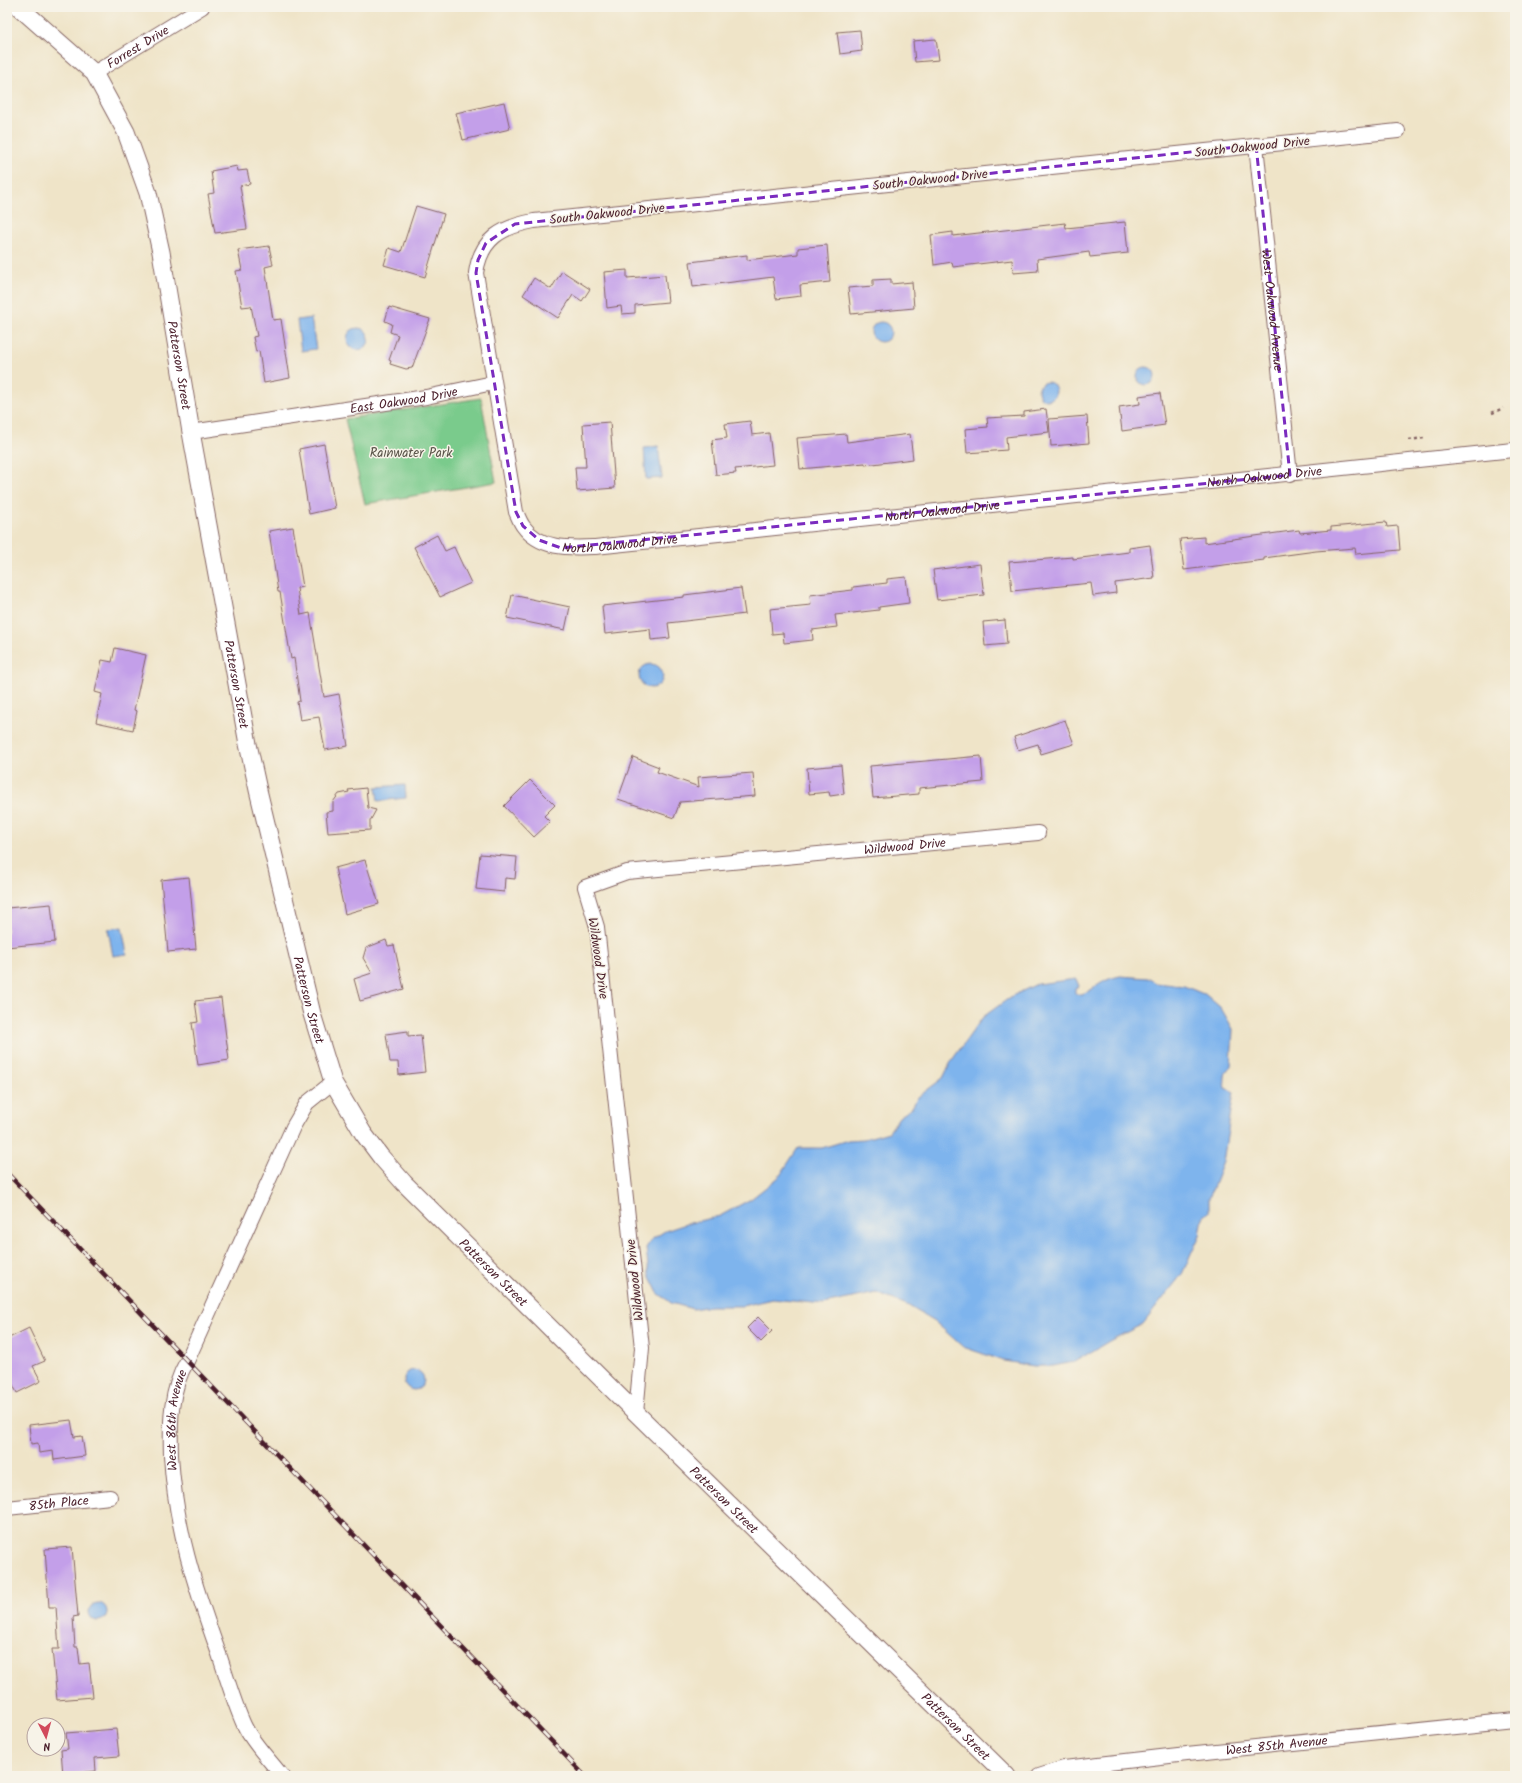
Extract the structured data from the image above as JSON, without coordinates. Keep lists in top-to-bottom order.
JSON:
{
  "streets": {
    "street": [
      "Forrest Drive",
      "South Oakwood Drive",
      "West Oakwood Avenue",
      "Patterson Street",
      "East Oakwood Drive",
      "North Oakwood Drive",
      "Wildwood Drive",
      "West 86th Avenue",
      "85th Place",
      "West 85th Avenue"
    ]
  },
  "crossings": [
    ["Forrest Drive", "Patterson Street"],
    ["South Oakwood Drive", "West Oakwood Avenue"],
    ["South Oakwood Drive", "East Oakwood Drive"],
    ["South Oakwood Drive", "North Oakwood Drive"],
    ["West Oakwood Avenue", "North Oakwood Drive"],
    ["Patterson Street", "East Oakwood Drive"],
    ["Patterson Street", "Wildwood Drive"],
    ["Patterson Street", "West 86th Avenue"],
    ["East Oakwood Drive", "North Oakwood Drive"]
  ],
  "parks": ["Rainwater Park"],
  "north": "bottom"
}
